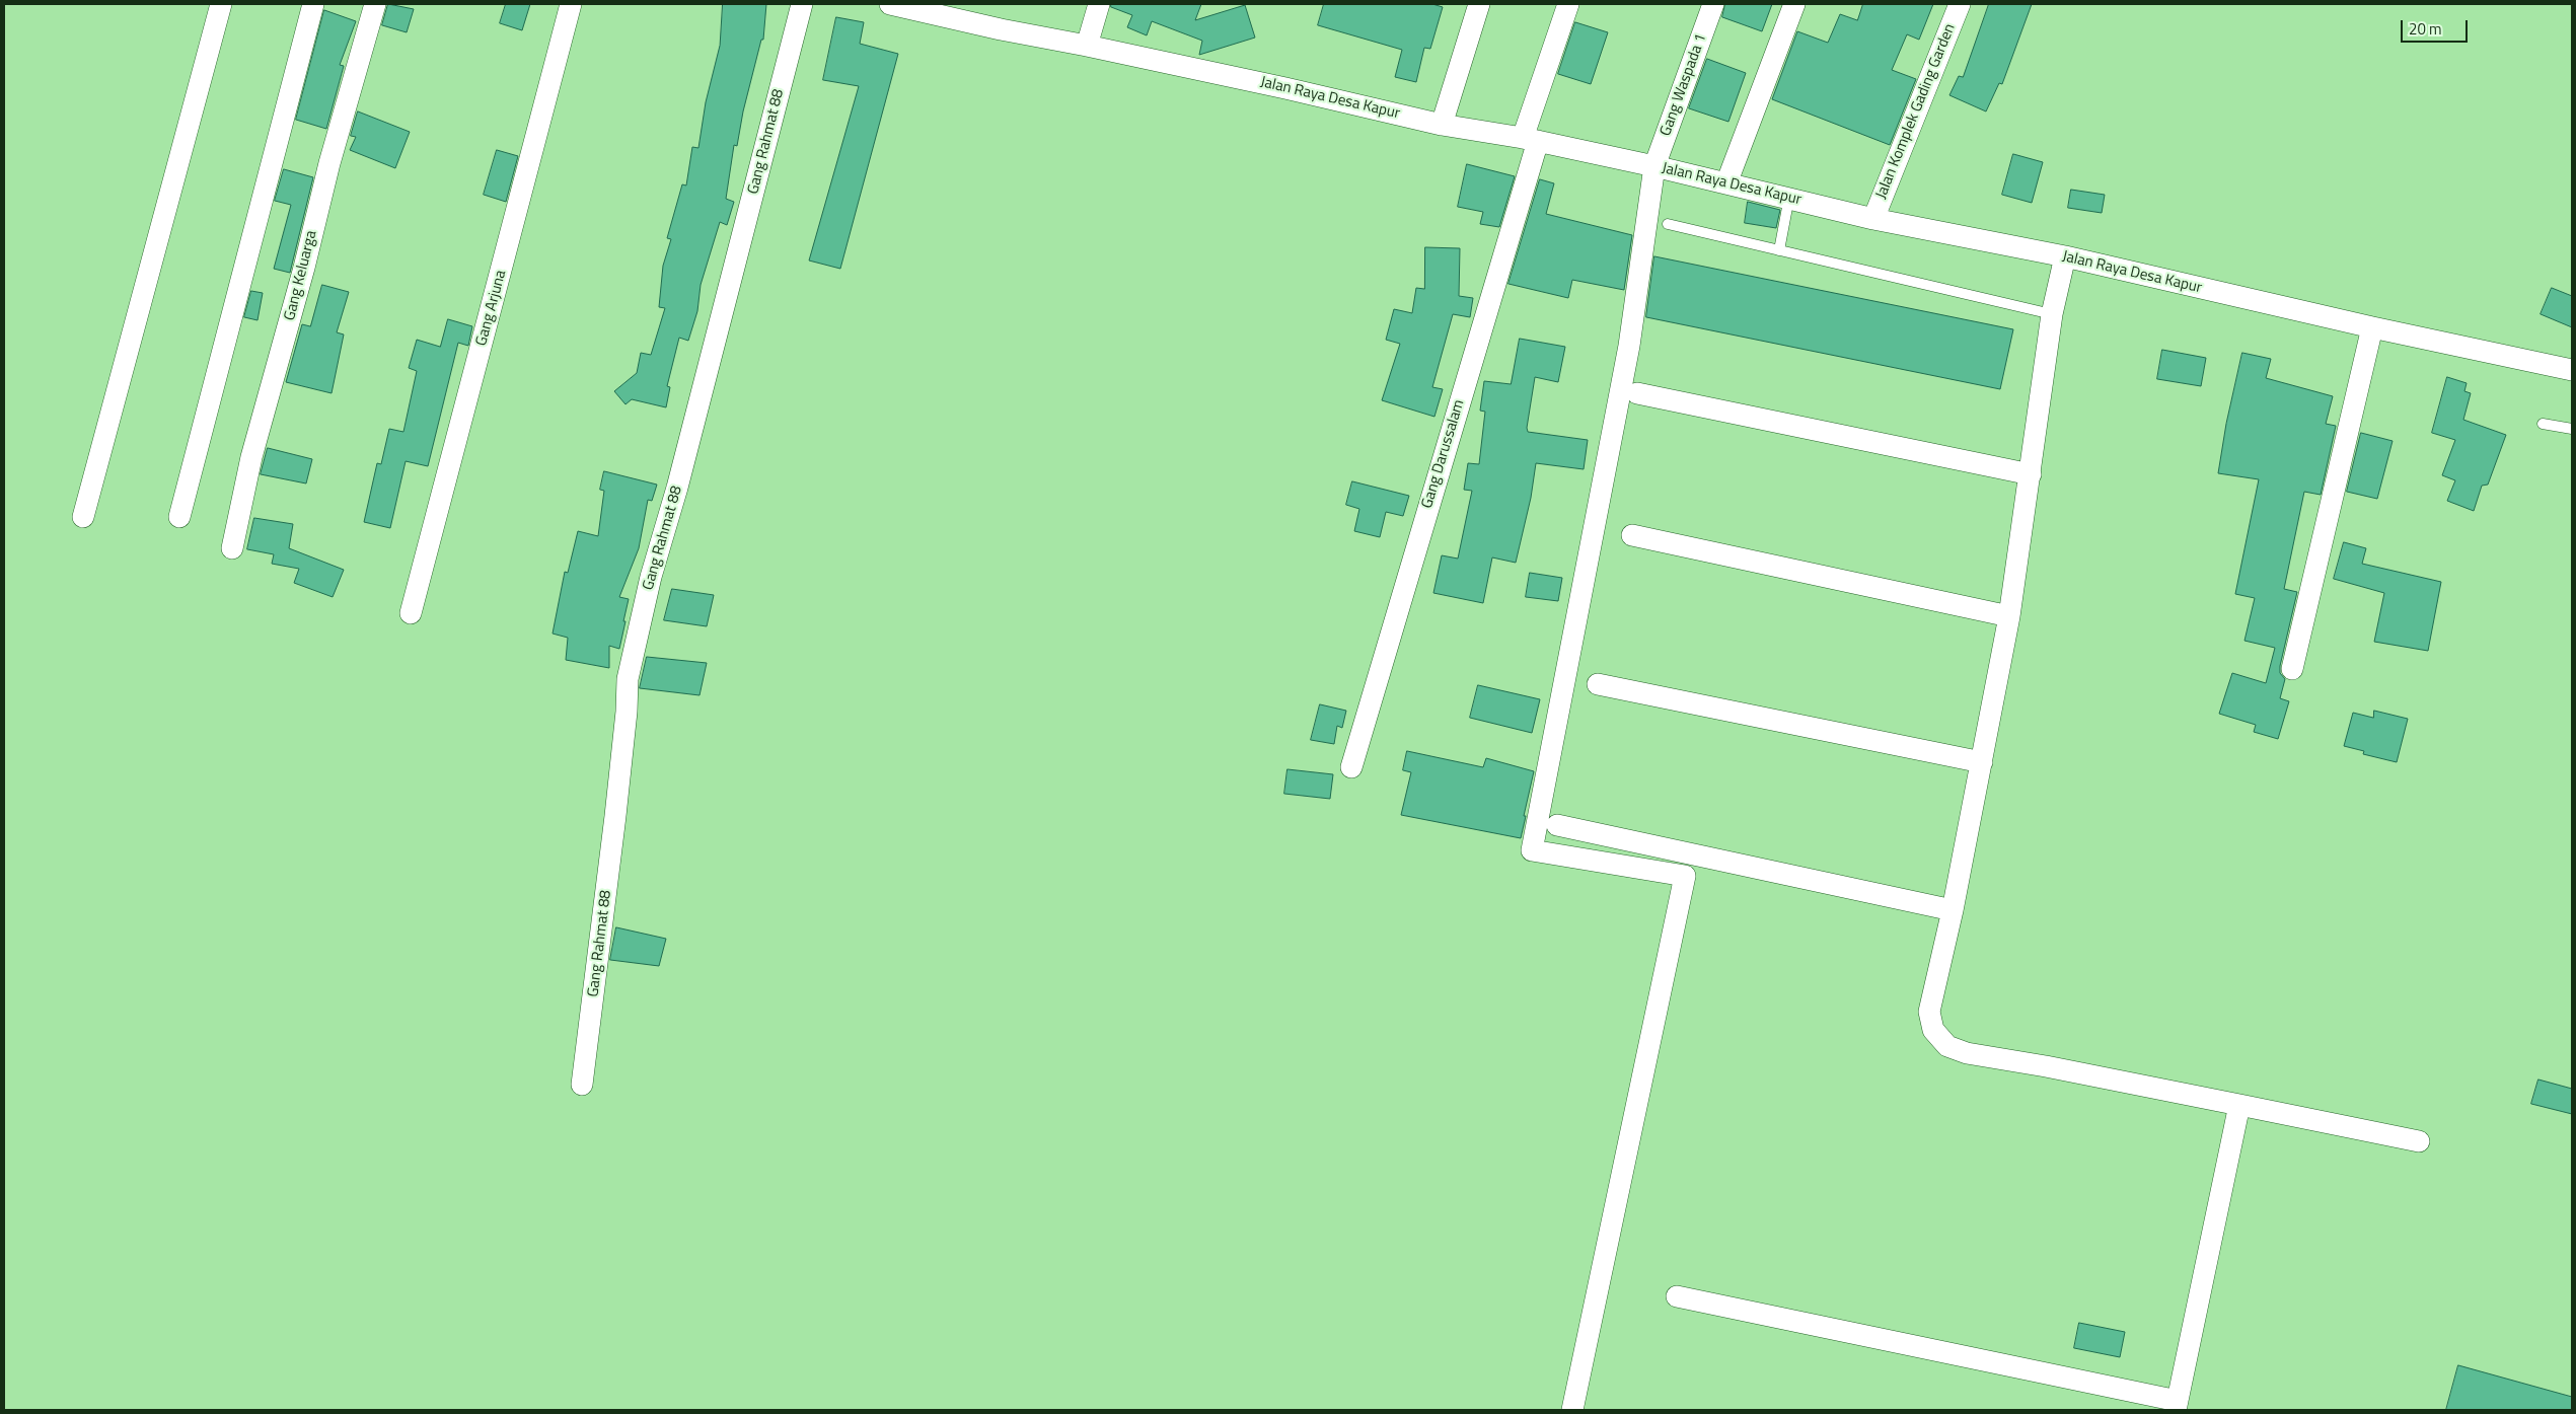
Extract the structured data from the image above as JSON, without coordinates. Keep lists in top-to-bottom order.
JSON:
{
  "streets": {
    "street": [
      "Gang Waspada 1",
      "Jalan Raya Desa Kapur",
      "Jalan Komplek Gading Garden",
      "Gang Rahmat 88",
      "Gang Keluarga",
      "Gang Arjuna",
      "Gang Darussalam"
    ]
  },
  "crossings": [
    ["Gang Waspada 1", "Jalan Raya Desa Kapur"],
    ["Jalan Raya Desa Kapur", "Jalan Komplek Gading Garden"],
    ["Jalan Raya Desa Kapur", "Gang Darussalam"]
  ],
  "scale_bar": "20 m"
}
